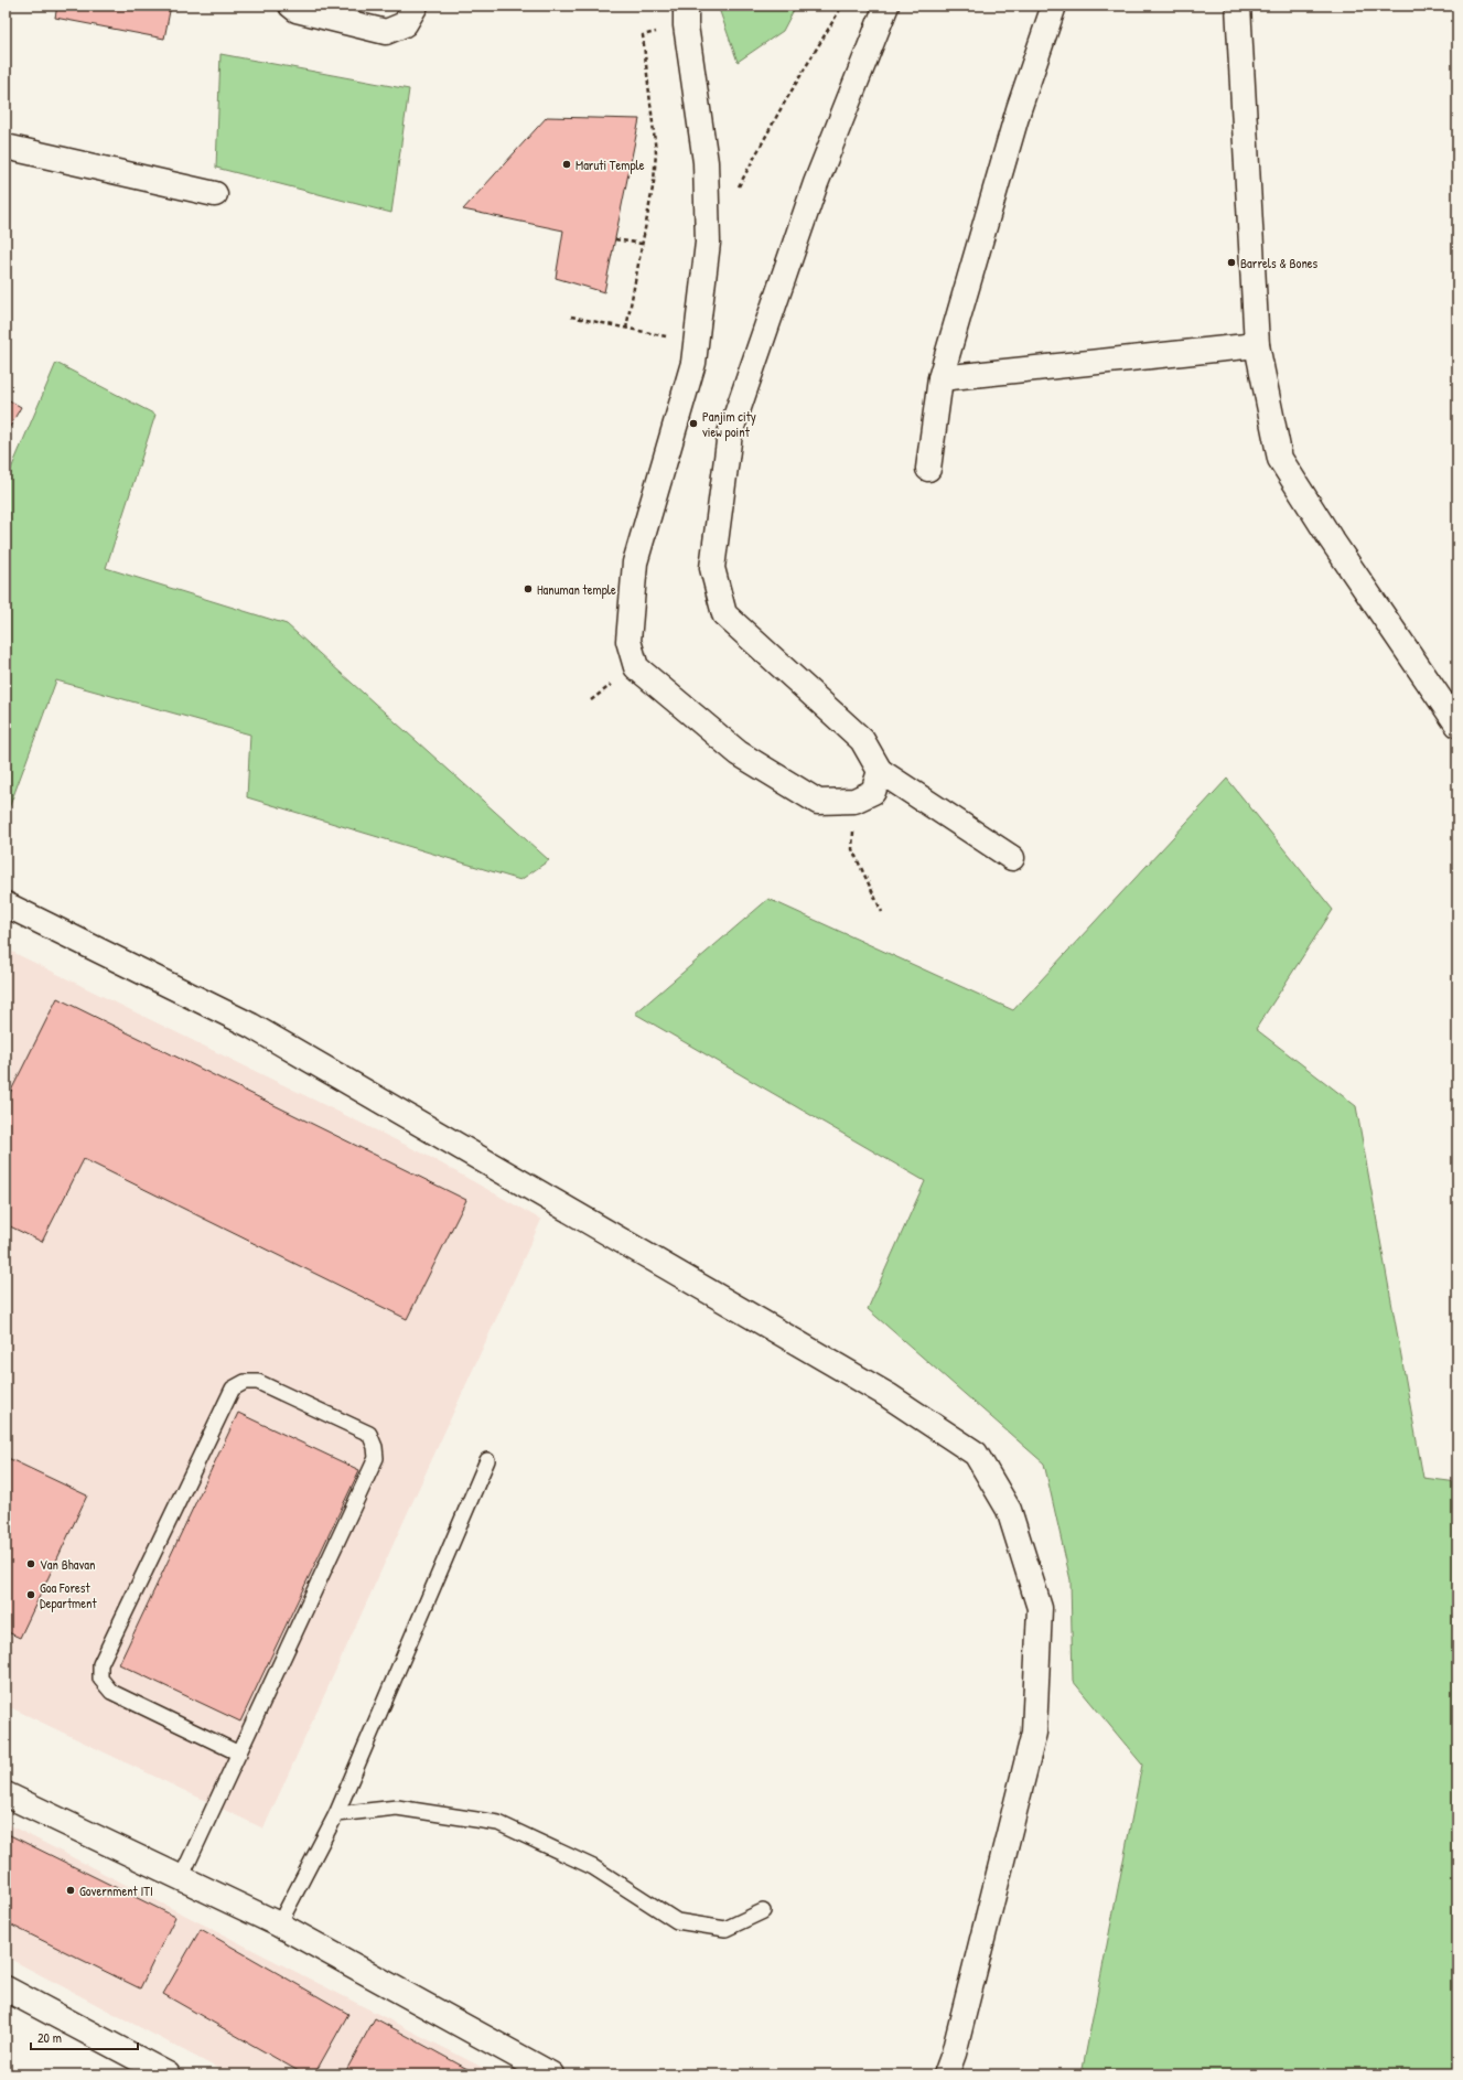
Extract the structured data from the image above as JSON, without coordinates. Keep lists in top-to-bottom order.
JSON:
{
  "places": [
    "Maruti Temple",
    "Barrels & Bones",
    "Panjim city view point",
    "Hanuman temple",
    "Van Bhavan",
    "Goa Forest Department",
    "Government ITI"
  ],
  "scale_bar": "20 m"
}
